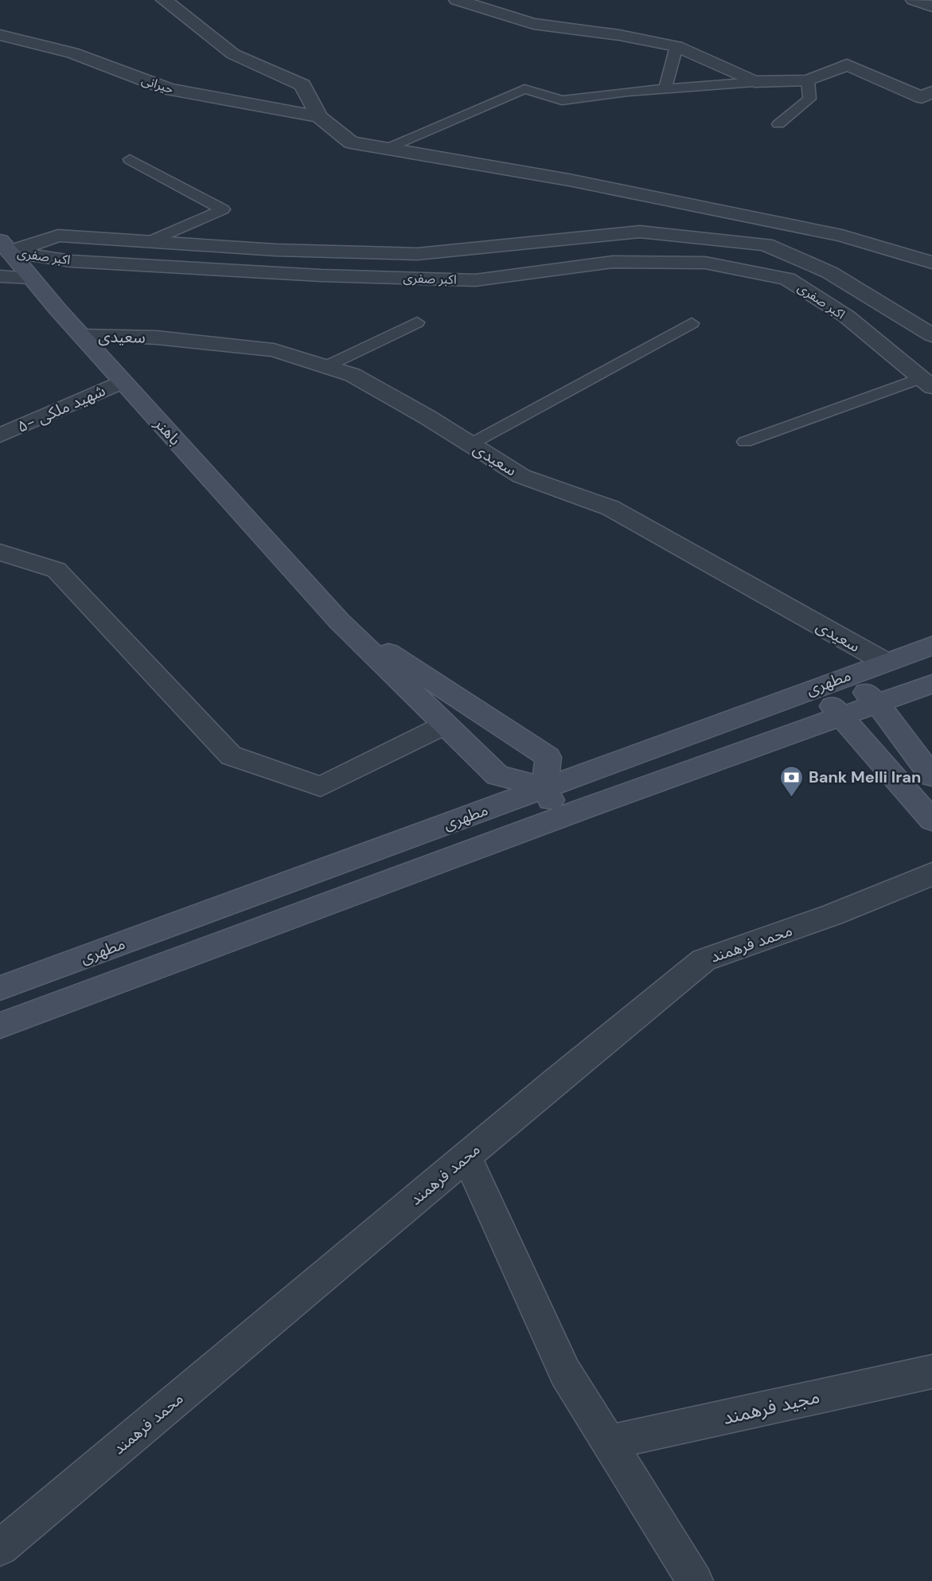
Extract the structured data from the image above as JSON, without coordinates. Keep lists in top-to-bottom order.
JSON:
{
  "streets": {
    "main road": ["باهنر", "مطهری"],
    "street": [
      "حیرانی",
      "اکبر صفری",
      "سعیدی",
      "۵- شهید ملکی",
      "محمد فرهمند",
      "مجید فرهمند"
    ]
  },
  "crossings": [
    ["اکبر صفری", "باهنر"],
    ["سعیدی", "باهنر"],
    ["سعیدی", "مطهری"],
    ["۵- شهید ملکی", "باهنر"]
  ],
  "places": {
    "bank": ["Bank Melli Iran"]
  }
}
